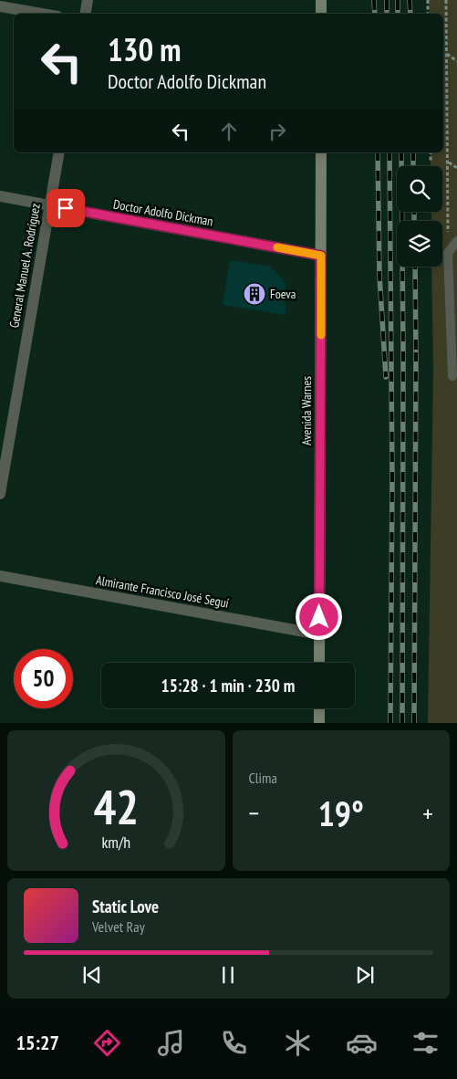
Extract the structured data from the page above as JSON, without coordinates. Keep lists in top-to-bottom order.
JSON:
{
  "streets": {
    "main road": ["Avenida Warnes"],
    "street": ["Doctor Adolfo Dickman", "General Manuel A. Rodríguez", "Almirante Francisco José Seguí"]
  },
  "crossings": [
    ["Doctor Adolfo Dickman", "General Manuel A. Rodríguez"],
    ["Doctor Adolfo Dickman", "Avenida Warnes"],
    ["Avenida Warnes", "Almirante Francisco José Seguí"]
  ],
  "places": {
    "building": ["Foeva"]
  },
  "page": {
    "turn": ["130 m", "Doctor Adolfo Dickman"],
    "limit": "50",
    "trip": "15:28 · 1 min · 230 m",
    "tile": "Clima",
    "heat": ["−", "19°", "+"],
    "song": ["Static Love", "Velvet Ray"],
    "tabs": "15:27",
    "gauge": ["42", "km/h"]
  }
}
